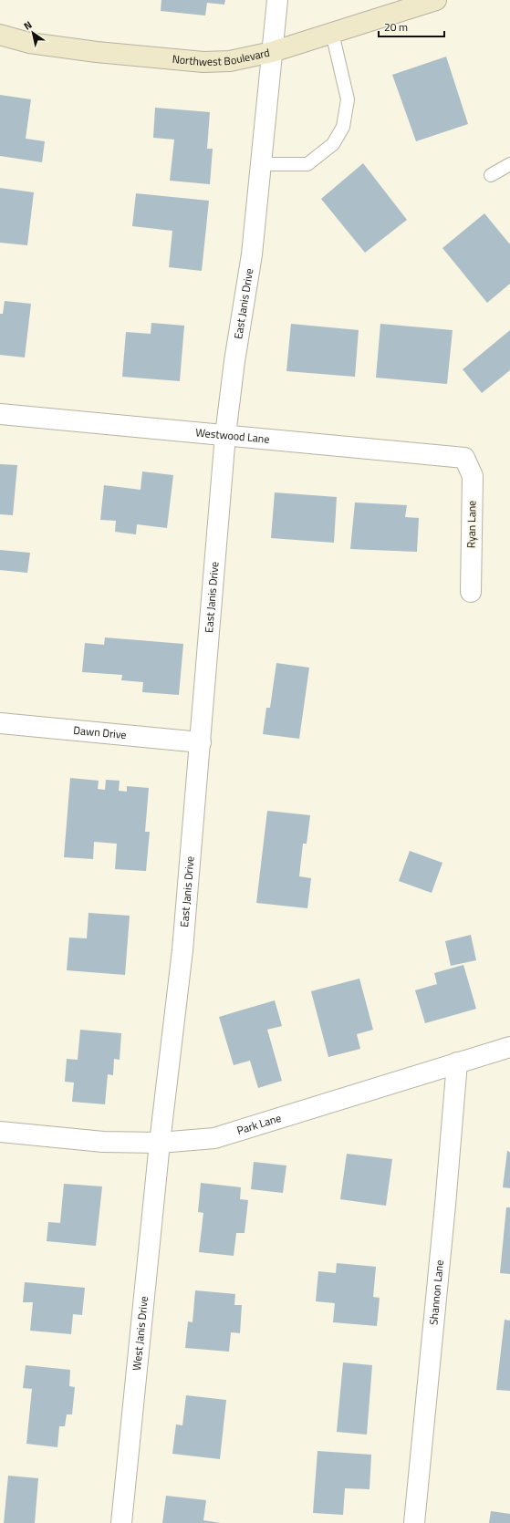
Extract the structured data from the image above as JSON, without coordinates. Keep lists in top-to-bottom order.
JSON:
{
  "streets": {
    "street": [
      "Northwest Boulevard",
      "East Janis Drive",
      "Westwood Lane",
      "Ryan Lane",
      "Dawn Drive",
      "Park Lane",
      "Shannon Lane",
      "West Janis Drive"
    ]
  },
  "crossings": [
    ["Northwest Boulevard", "East Janis Drive"],
    ["East Janis Drive", "Westwood Lane"],
    ["East Janis Drive", "Dawn Drive"],
    ["East Janis Drive", "Park Lane"],
    ["East Janis Drive", "West Janis Drive"],
    ["Westwood Lane", "Ryan Lane"],
    ["Park Lane", "Shannon Lane"],
    ["Park Lane", "West Janis Drive"]
  ],
  "scale_bar": "20 m",
  "north": "top left"
}
